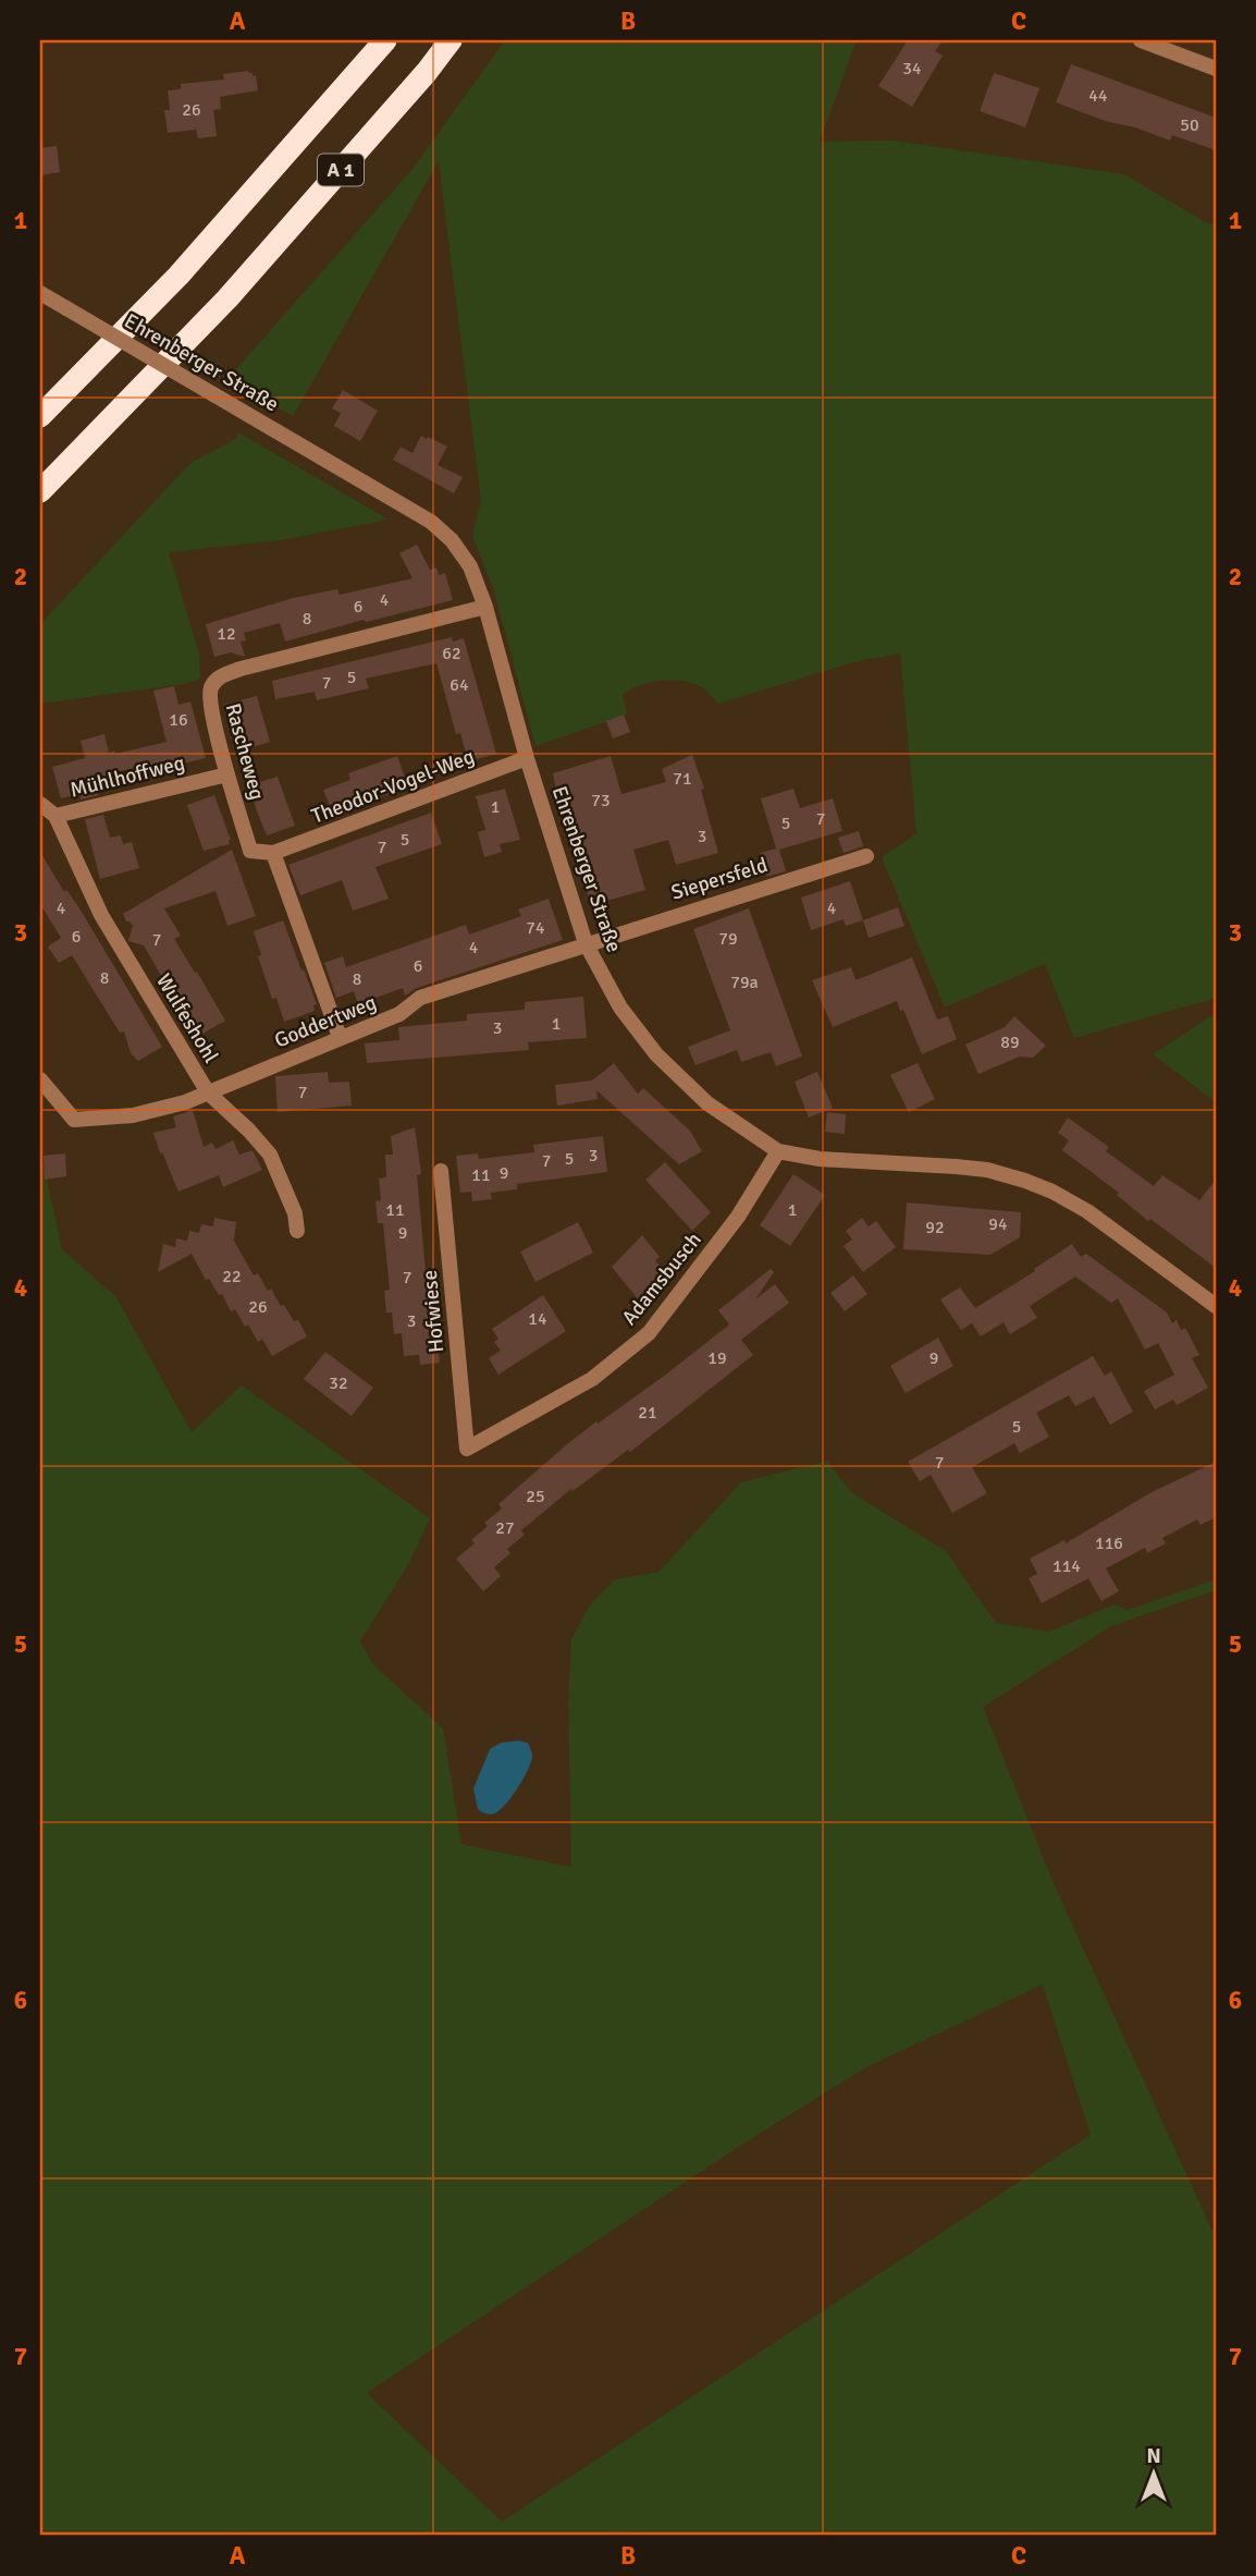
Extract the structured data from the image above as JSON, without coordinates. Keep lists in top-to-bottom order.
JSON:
{
  "streets": {
    "highway": ["A 1"],
    "street": [
      "Ehrenberger Straße",
      "Rascheweg",
      "Mühlhoffweg",
      "Theodor-Vogel-Weg",
      "Siepersfeld",
      "Wulfeshohl",
      "Goddertweg",
      "Adamsbusch",
      "Hofwiese"
    ]
  },
  "crossings": [
    ["Ehrenberger Straße", "Rascheweg"],
    ["Ehrenberger Straße", "Theodor-Vogel-Weg"],
    ["Ehrenberger Straße", "Siepersfeld"],
    ["Ehrenberger Straße", "Goddertweg"],
    ["Ehrenberger Straße", "Adamsbusch"],
    ["Rascheweg", "Mühlhoffweg"],
    ["Rascheweg", "Theodor-Vogel-Weg"],
    ["Mühlhoffweg", "Wulfeshohl"],
    ["Siepersfeld", "Goddertweg"],
    ["Wulfeshohl", "Goddertweg"],
    ["Adamsbusch", "Hofwiese"]
  ],
  "house_numbers": [
    "34",
    "44",
    "26",
    "50",
    "4",
    "6",
    "8",
    "12",
    "62",
    "5",
    "7",
    "64",
    "16",
    "71",
    "73",
    "1",
    "7",
    "5",
    "3",
    "5",
    "7",
    "4",
    "4",
    "74",
    "6",
    "79",
    "7",
    "4",
    "6",
    "8",
    "8",
    "79a",
    "1",
    "3",
    "89",
    "7",
    "3",
    "5",
    "7",
    "9",
    "11",
    "11",
    "1",
    "94",
    "92",
    "9",
    "22",
    "7",
    "26",
    "14",
    "3",
    "19",
    "9",
    "32",
    "21",
    "5",
    "7",
    "25",
    "27",
    "116",
    "114"
  ],
  "north": "top",
  "grid": {
    "columns": ["A", "B", "C"],
    "rows": [
      "1",
      "2",
      "3",
      "4",
      "5",
      "6",
      "7"
    ]
  }
}
